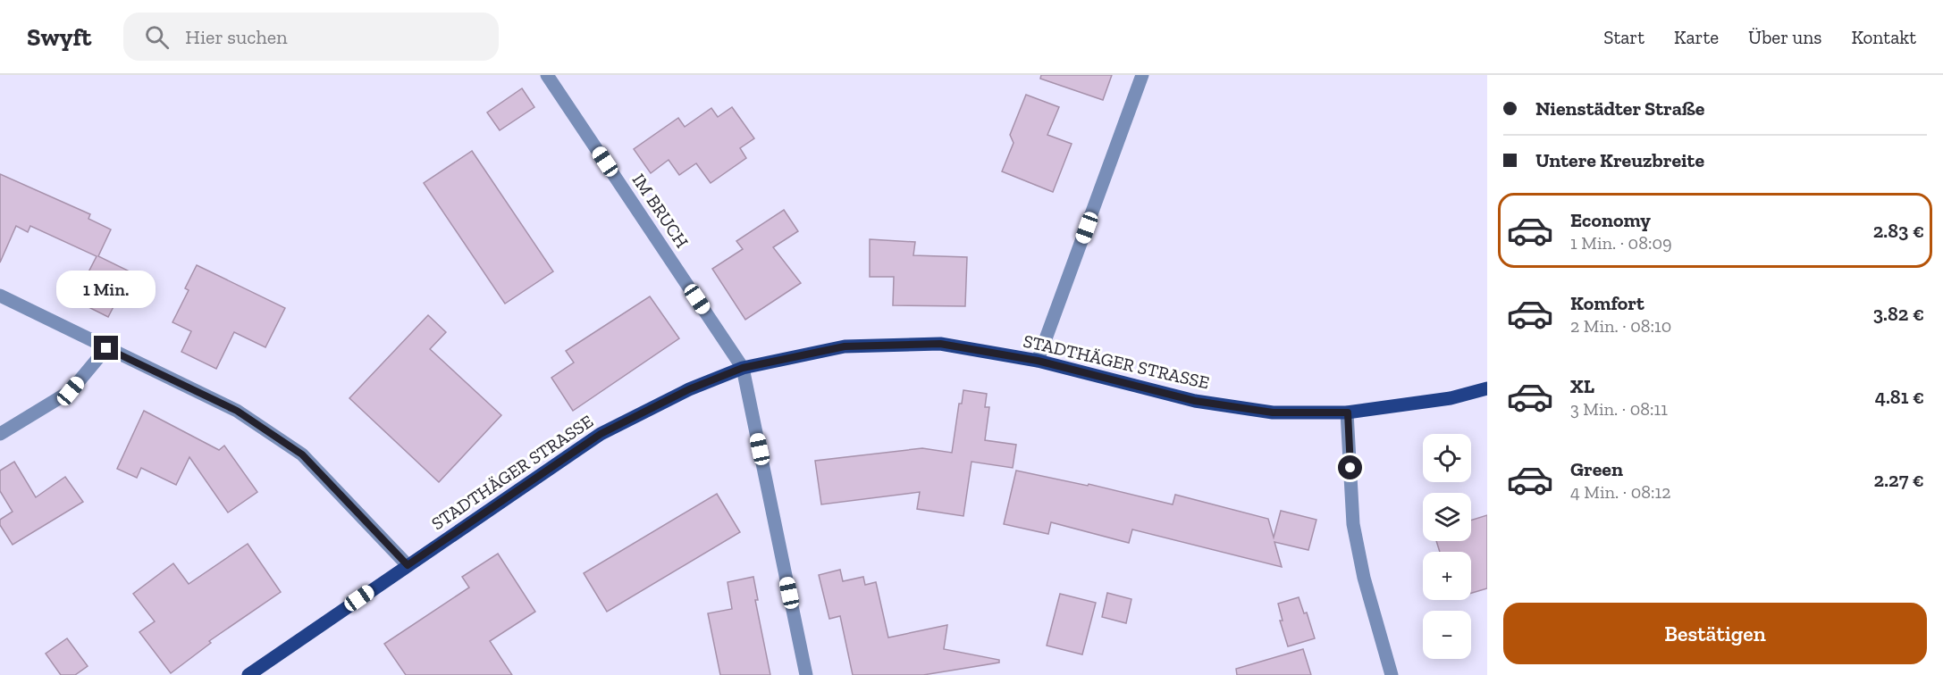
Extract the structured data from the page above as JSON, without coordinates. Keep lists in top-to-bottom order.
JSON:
{
  "streets": {
    "main road": ["STADTHÄGER STRASSE"],
    "street": ["IM BRUCH"]
  },
  "crossings": [
    ["IM BRUCH", "STADTHÄGER STRASSE"]
  ],
  "page": {
    "header": "Swyft",
    "search": "Hier suchen",
    "nav": [
      "Start",
      "Karte",
      "Über uns",
      "Kontakt"
    ],
    "banner": ["Nienstädter Straße", "Untere Kreuzbreite"],
    "list": [
      {
        "name": "Economy",
        "note": "1 Min. · 08:09",
        "value": "2.83 €"
      },
      {
        "name": "Komfort",
        "note": "2 Min. · 08:10",
        "value": "3.82 €"
      },
      {
        "name": "XL",
        "note": "3 Min. · 08:11",
        "value": "4.81 €"
      },
      {
        "name": "Green",
        "note": "4 Min. · 08:12",
        "value": "2.27 €"
      }
    ],
    "bubble": "1 Min.",
    "map_buttons": ["+", "−"],
    "buttons": "Bestätigen"
  }
}
